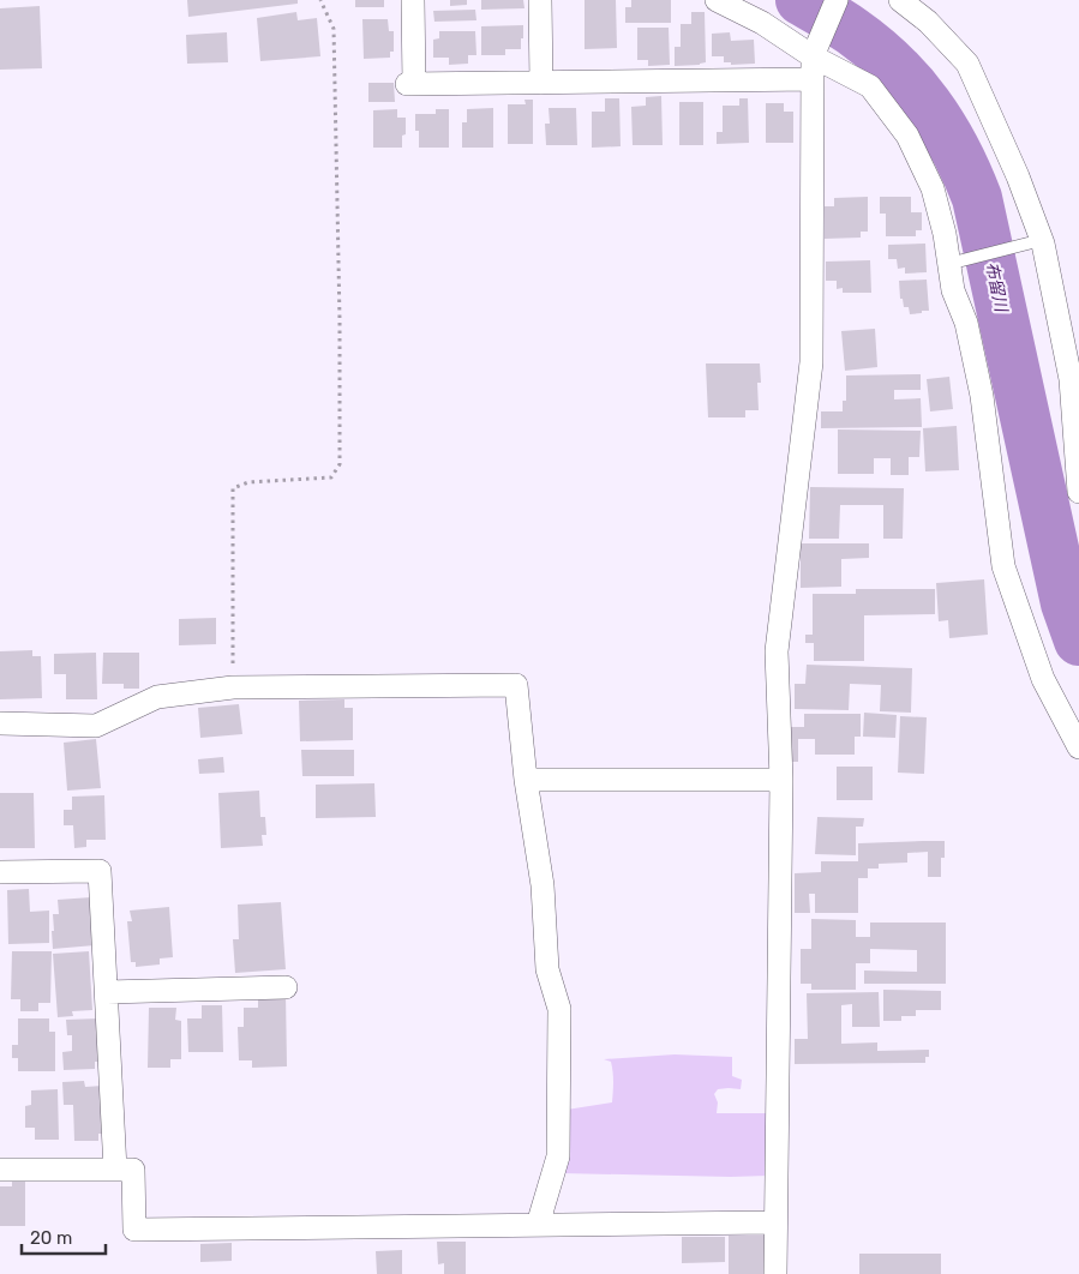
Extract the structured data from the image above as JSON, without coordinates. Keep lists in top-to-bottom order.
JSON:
{
  "water": ["布留川"],
  "scale_bar": "20 m"
}
